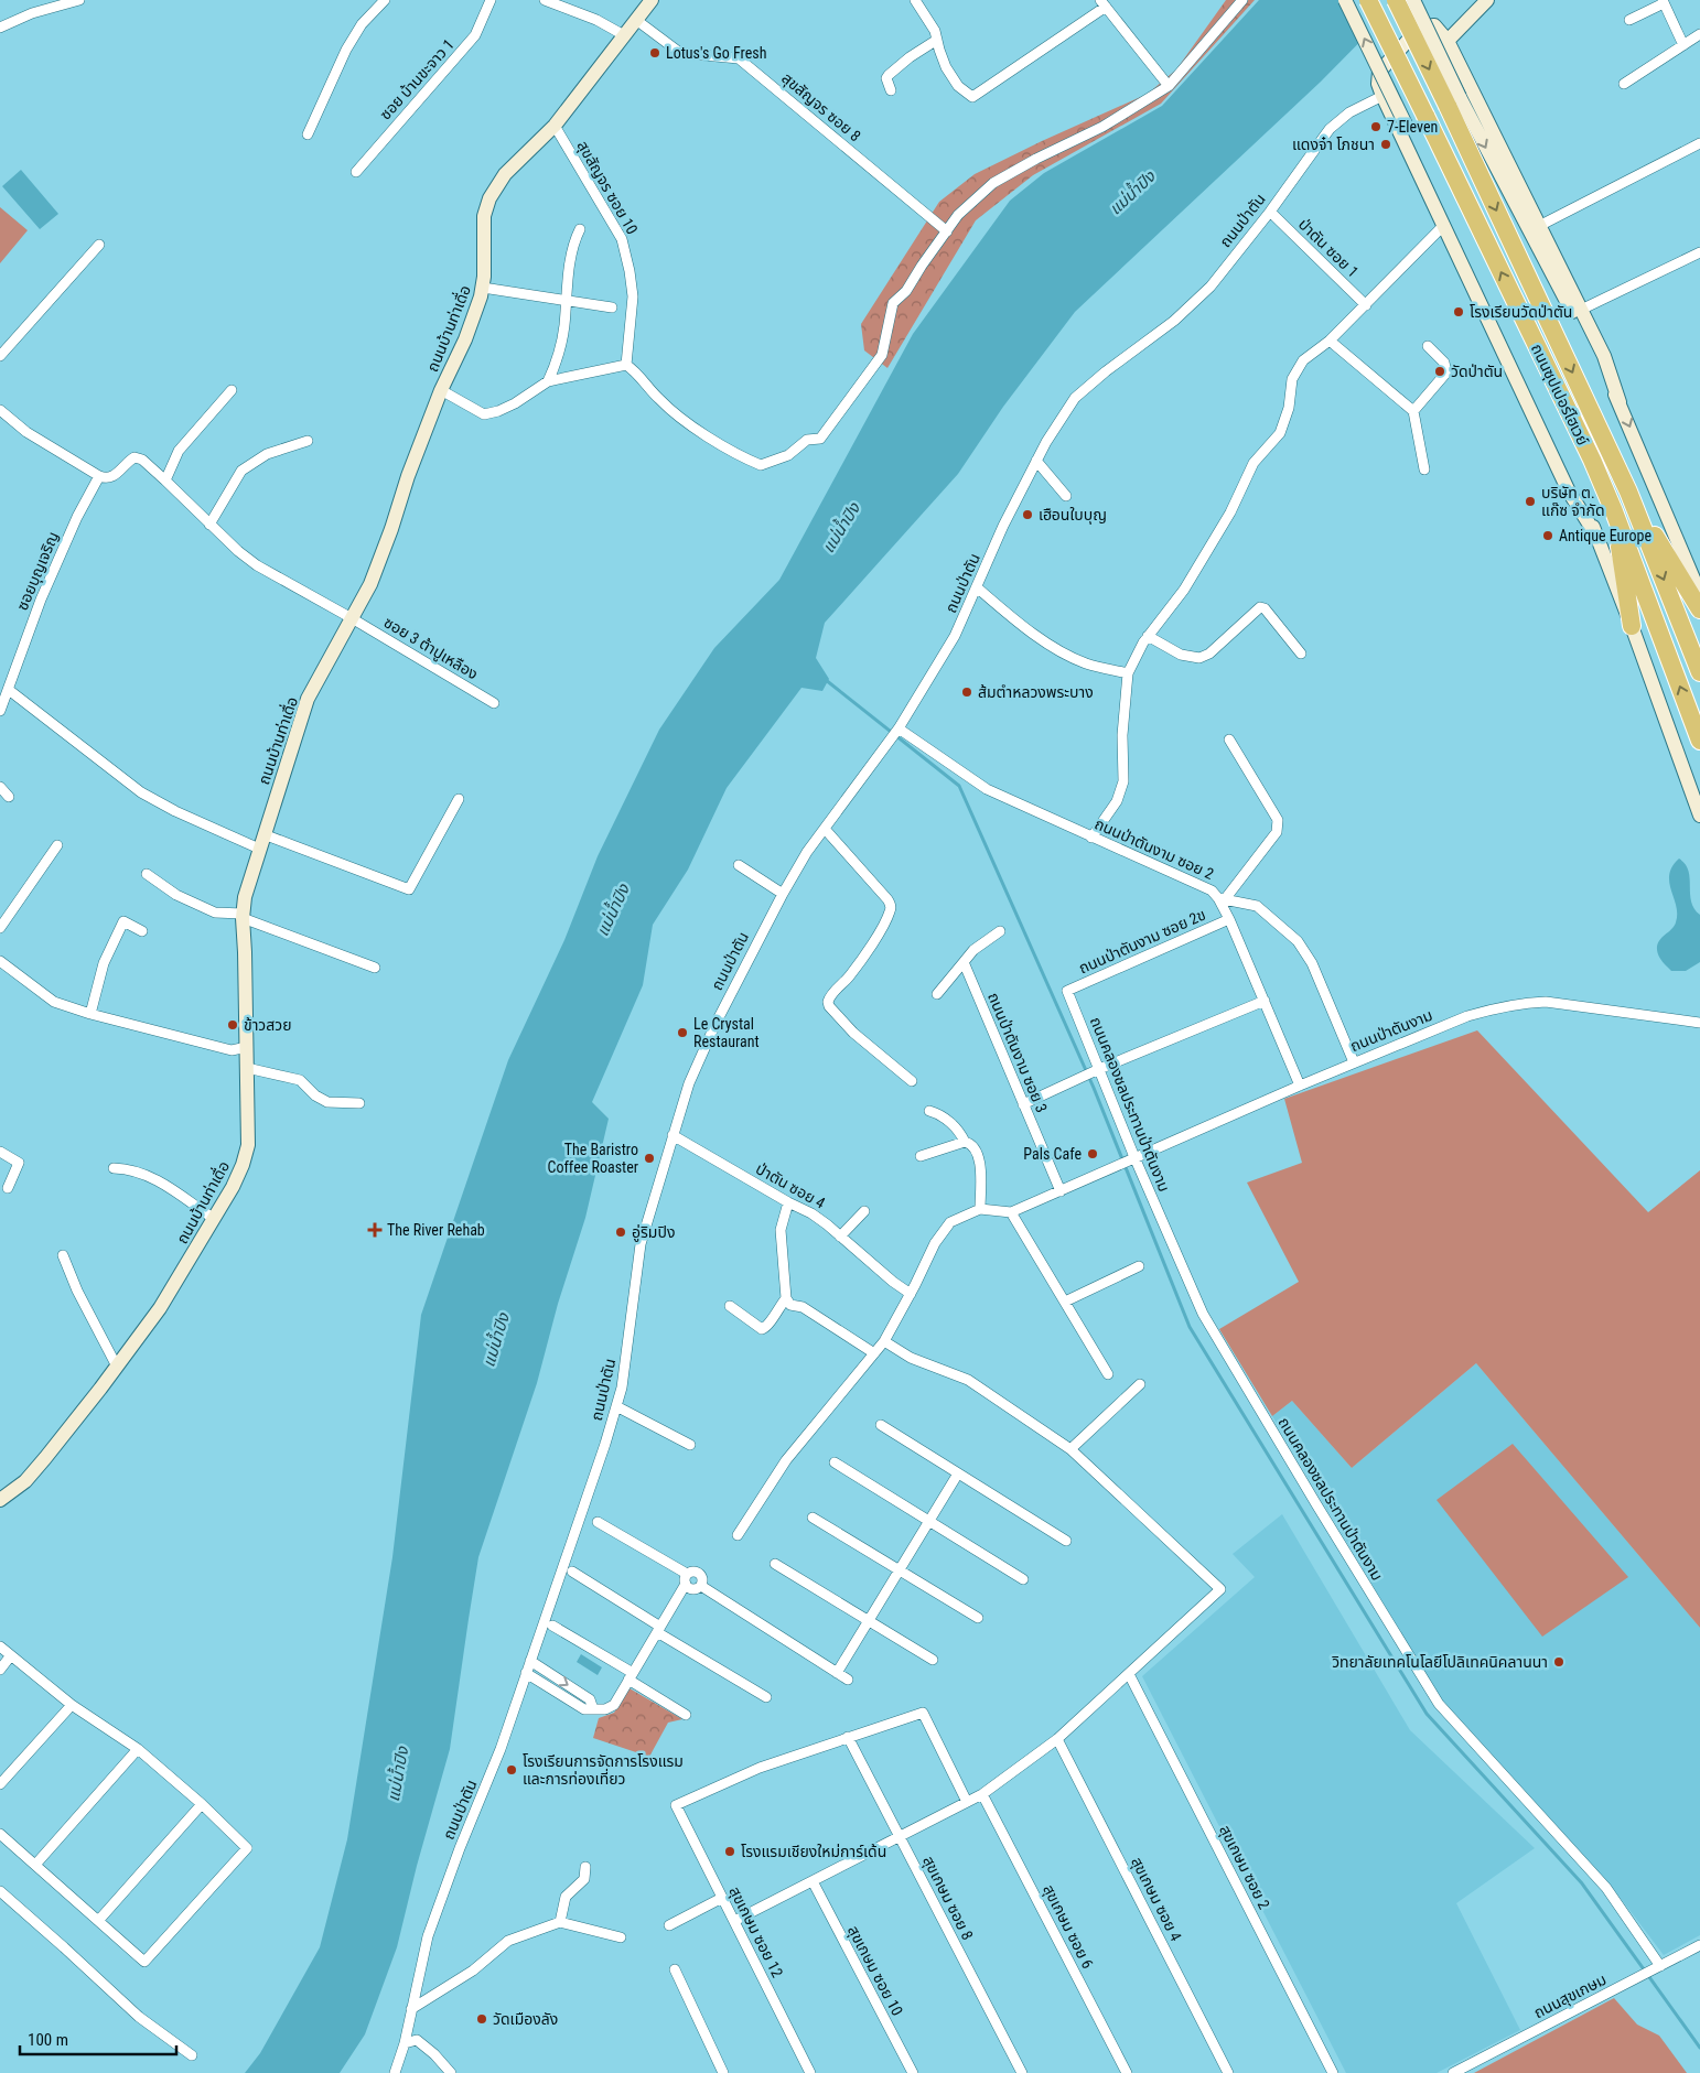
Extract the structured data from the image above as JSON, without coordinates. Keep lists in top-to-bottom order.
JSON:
{
  "streets": {
    "highway": ["ถนนซุปเปอร์ไฮเวย์"],
    "main road": ["ถนนบ้านท่าเดื่อ"],
    "street": [
      "ซอย บ้านขะจาว 1",
      "สุขสัญจร ซอย 8",
      "สุขสัญจร ซอย 10",
      "ถนนป่าตัน",
      "ป่าตัน ซอย 1",
      "ซอยบุญเจริญ",
      "ซอย 3 ต้าปูเหลือง",
      "ถนนป่าตันงาม ซอย 2",
      "ถนนป่าตันงาม ซอย 2ข",
      "ถนนป่าตันงาม",
      "ถนนป่าตันงาม ซอย 3",
      "ถนนคลองชลประทานป่าตันงาม",
      "ป่าตัน ซอย 4",
      "สุขเกษม ซอย 2",
      "สุขเกษม ซอย 8",
      "สุขเกษม ซอย 4",
      "สุขเกษม ซอย 6",
      "สุขเกษม ซอย 12",
      "สุขเกษม ซอย 10",
      "ถนนสุขเกษม"
    ]
  },
  "crossings": [
    ["สุขสัญจร ซอย 8", "ถนนบ้านท่าเดื่อ"],
    ["สุขสัญจร ซอย 10", "ถนนบ้านท่าเดื่อ"],
    ["ถนนป่าตัน", "ป่าตัน ซอย 1"],
    ["ถนนป่าตัน", "ถนนป่าตันงาม ซอย 2"],
    ["ถนนป่าตัน", "ป่าตัน ซอย 4"],
    ["ถนนบ้านท่าเดื่อ", "ซอย 3 ต้าปูเหลือง"],
    ["ซอยบุญเจริญ", "ซอย 3 ต้าปูเหลือง"],
    ["ถนนป่าตันงาม ซอย 2", "ถนนป่าตันงาม ซอย 2ข"],
    ["ถนนป่าตันงาม ซอย 2", "ถนนป่าตันงาม"],
    ["ถนนป่าตันงาม ซอย 2ข", "ถนนคลองชลประทานป่าตันงาม"],
    ["ถนนป่าตันงาม", "ถนนป่าตันงาม ซอย 3"],
    ["ถนนป่าตันงาม", "ถนนคลองชลประทานป่าตันงาม"],
    ["ถนนคลองชลประทานป่าตันงาม", "ถนนสุขเกษม"],
    ["สุขเกษม ซอย 8", "สุขเกษม ซอย 12"]
  ],
  "water": ["แม่น้ำปิง"],
  "places": {
    "other": [
      "Lotus's Go Fresh",
      "7-Eleven",
      "แดงจ๋า โภชนา",
      "โรงเรียนวัดป่าตัน",
      "วัดป่าตัน",
      "บริษัท ต. แก๊ซ จำกัด",
      "เฮือนใบบุญ",
      "Antique Europe",
      "ส้มตำหลวงพระบาง",
      "ข้าวสวย",
      "Le Crystal Restaurant",
      "Pals Cafe",
      "The Baristro Coffee Roaster",
      "อู่ริมปิง",
      "วิทยาลัยเทคโนโลยีโปลิเทคนิคลานนา",
      "โรงเรียนการจัดการโรงแรม และการท่องเที่ยว",
      "โรงแรมเชียงใหม่การ์เด้น",
      "วัดเมืองลัง"
    ],
    "health": ["The River Rehab"]
  },
  "scale_bar": "100 m"
}
